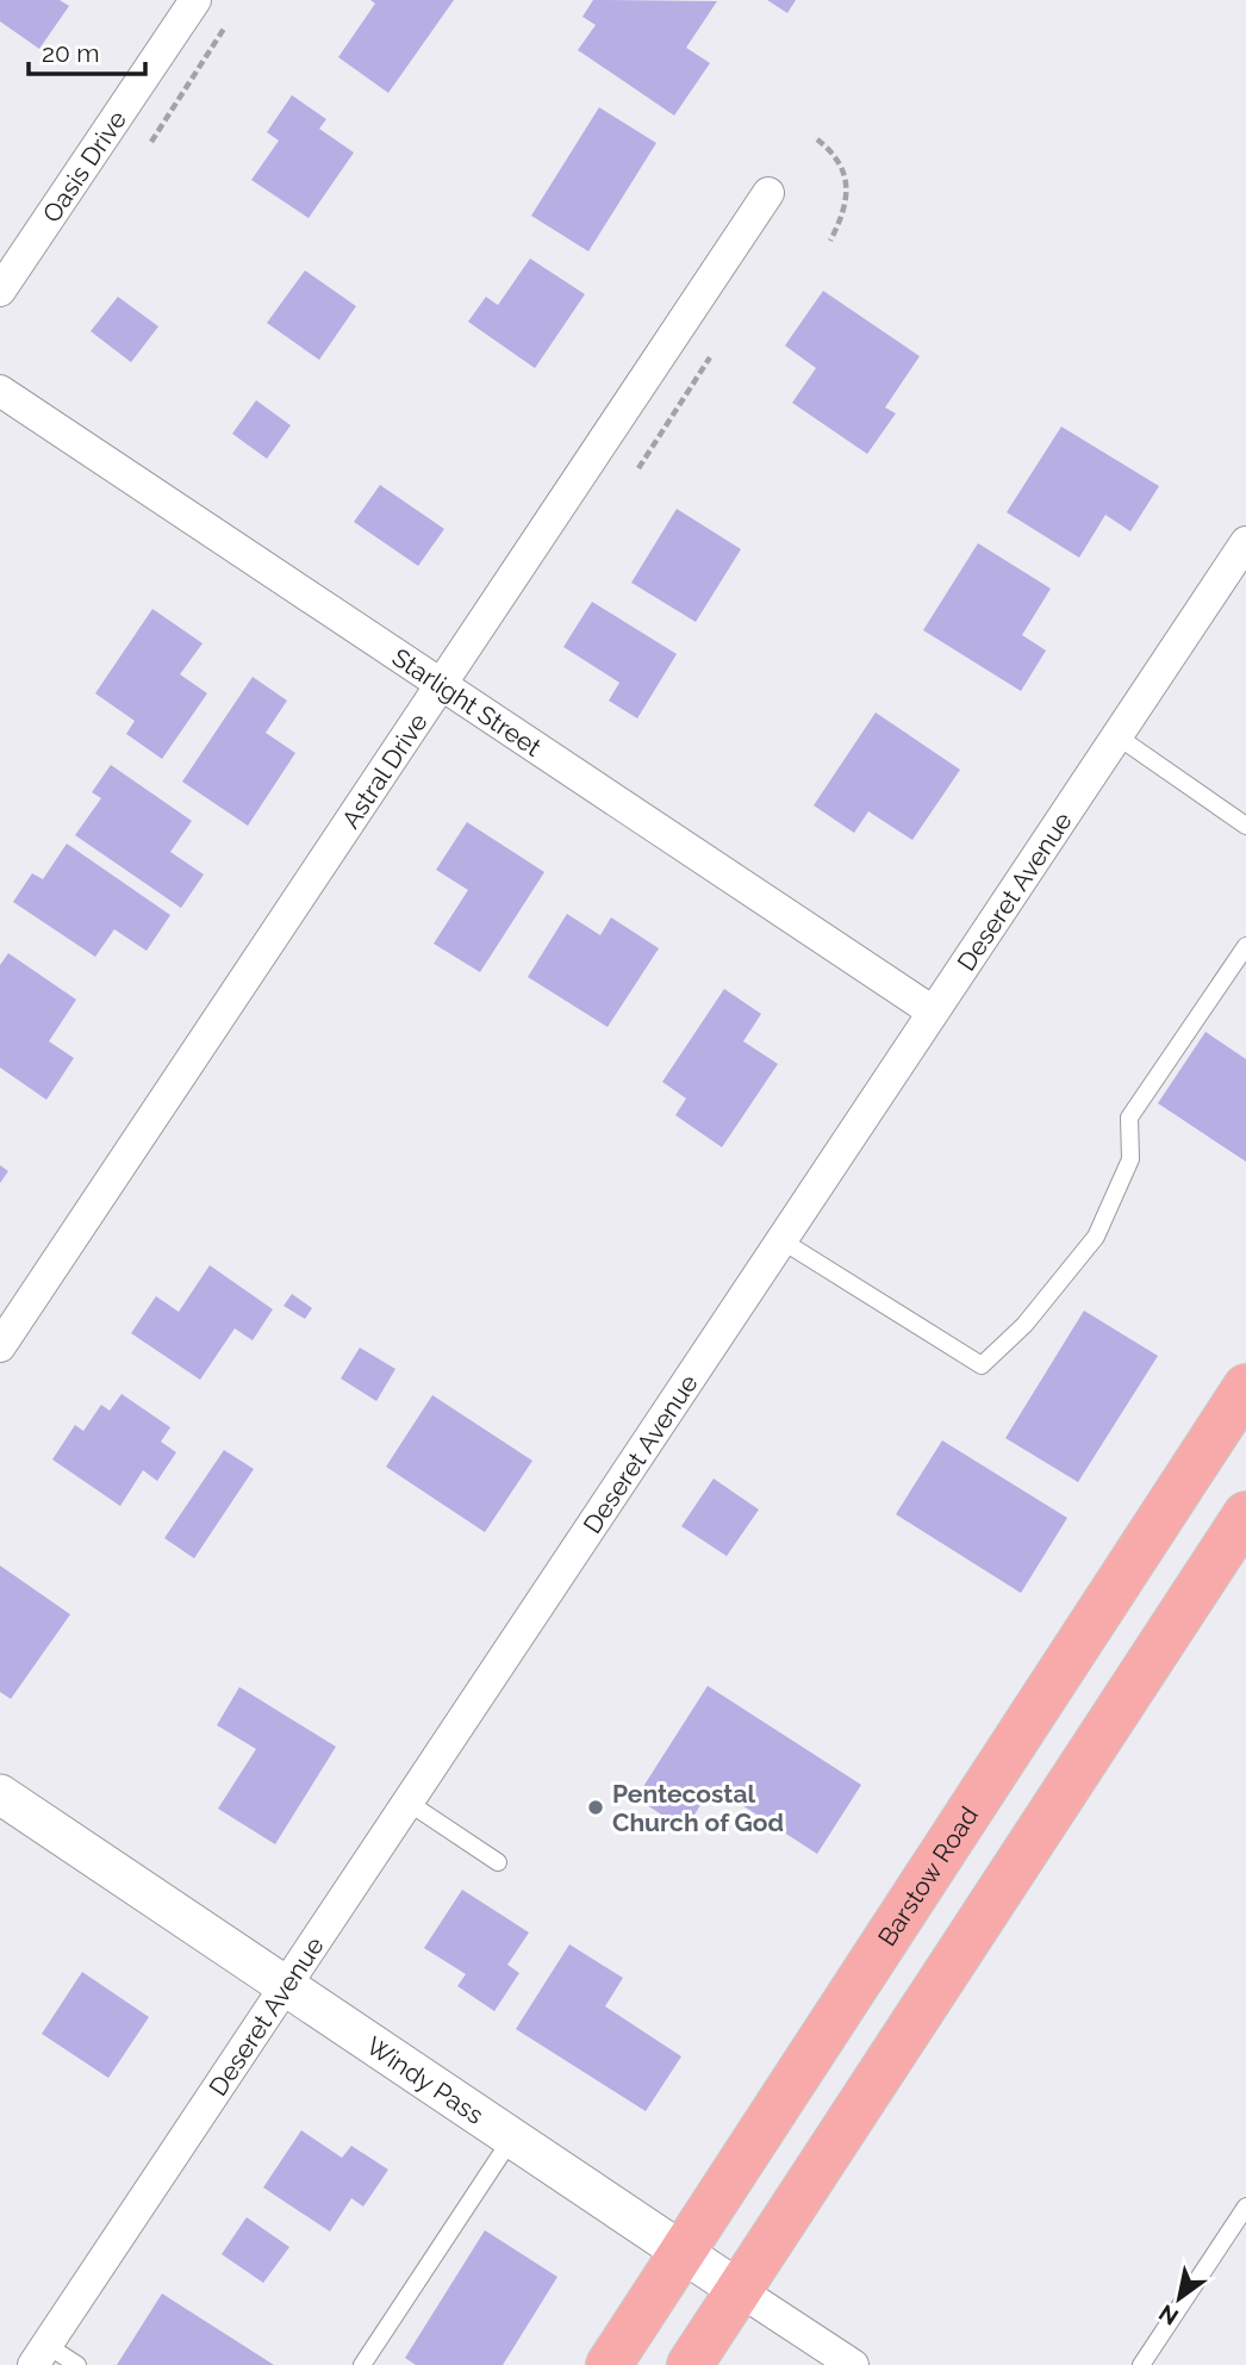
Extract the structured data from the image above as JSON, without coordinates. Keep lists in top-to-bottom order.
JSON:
{
  "streets": {
    "main road": ["Barstow Road"],
    "street": [
      "Oasis Drive",
      "Starlight Street",
      "Astral Drive",
      "Deseret Avenue",
      "Windy Pass"
    ]
  },
  "crossings": [
    ["Starlight Street", "Astral Drive"],
    ["Starlight Street", "Deseret Avenue"],
    ["Deseret Avenue", "Windy Pass"],
    ["Barstow Road", "Windy Pass"]
  ],
  "places": ["Pentecostal Church of God"],
  "scale_bar": "20 m",
  "north": "bottom left"
}
